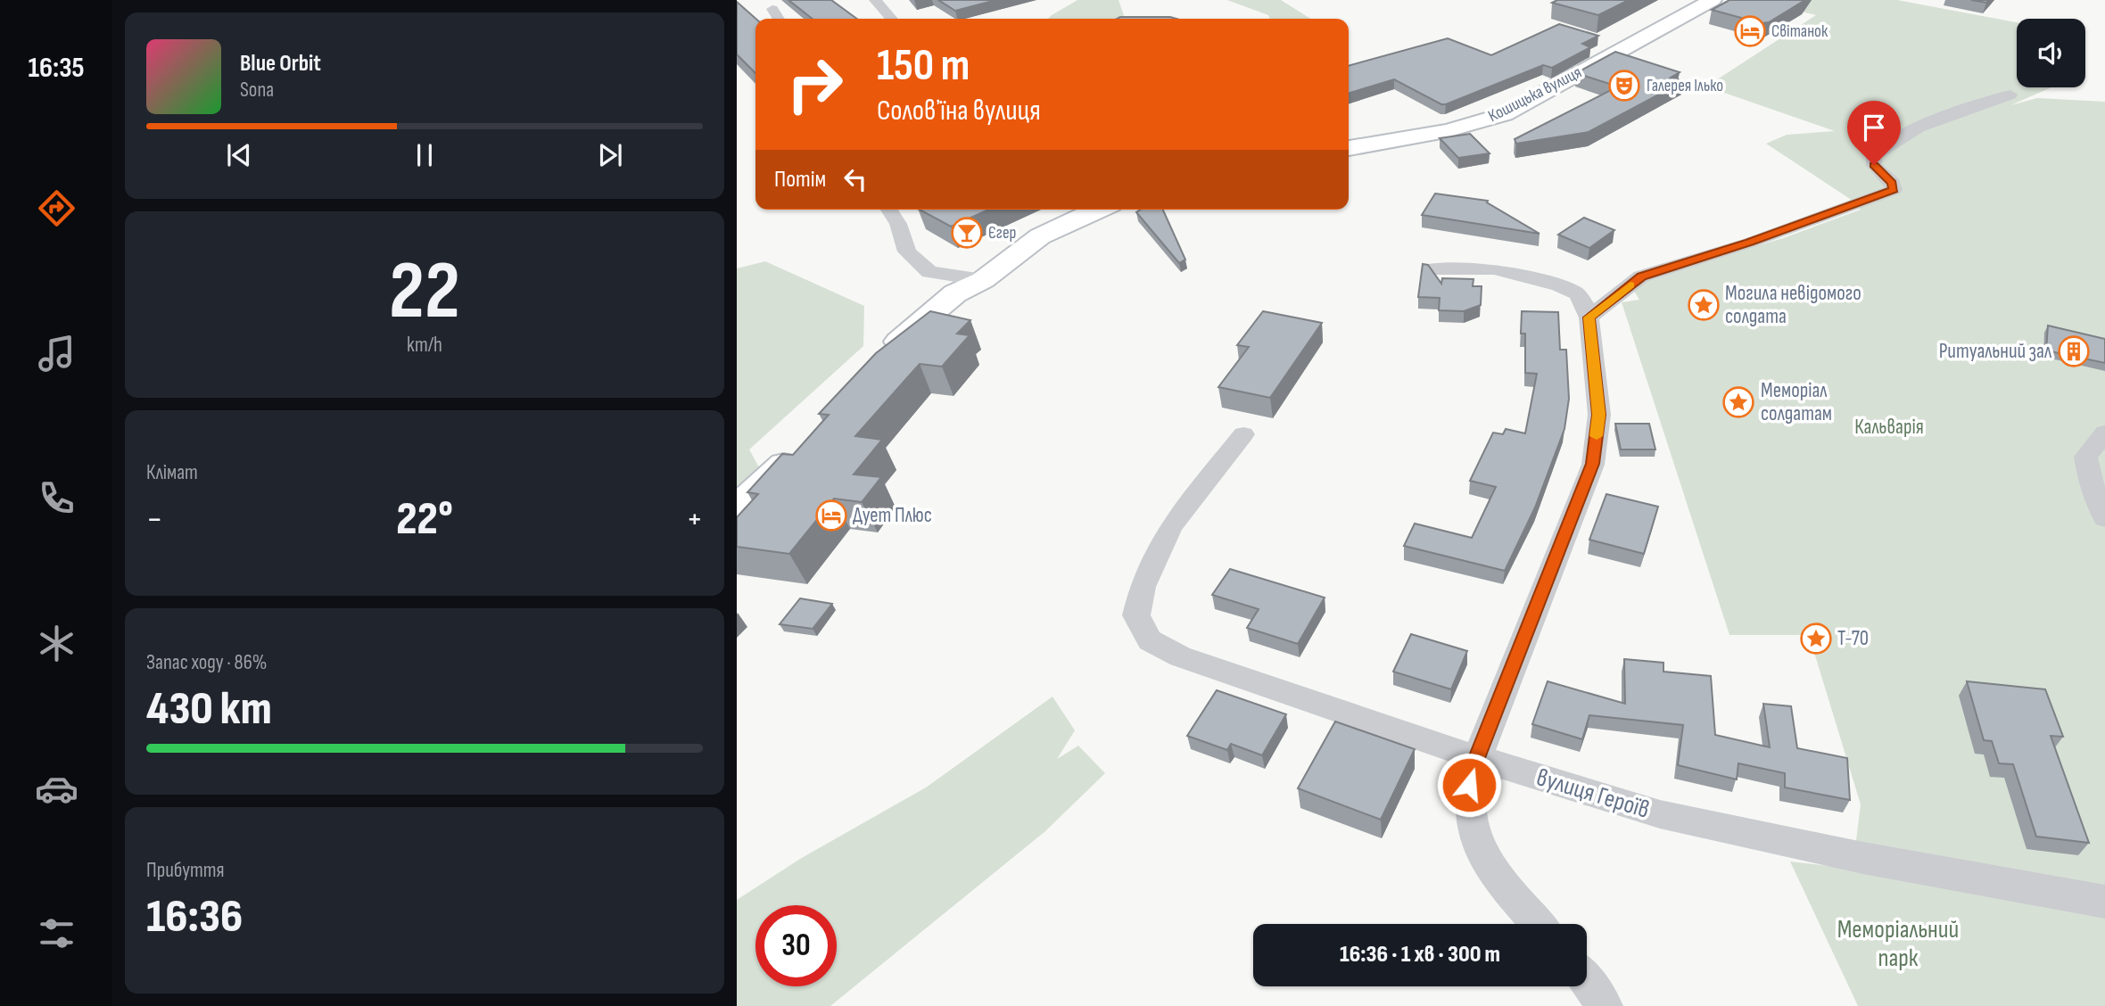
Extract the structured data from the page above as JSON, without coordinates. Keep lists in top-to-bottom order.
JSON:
{
  "streets": {
    "street": ["Кошицька вулиця", "вулиця Героїв"]
  },
  "parks": ["Кальварія", "Меморіальний парк"],
  "places": {
    "hotel": ["Світанок", "Дует Плюс"],
    "theatre": ["Галерея Ілько"],
    "bar": ["Єгер"],
    "place": ["Могила невідомого солдата", "Меморіал солдатам", "Т-70"],
    "building": ["Ритуальний зал"]
  },
  "page": {
    "tabs": "16:35",
    "turn": ["150 m", "Соловʼїна вулиця"],
    "song": ["Blue Orbit", "Sona"],
    "then": "Потім",
    "tile": [
      ["22", "km/h"],
      "Клімат",
      ["Запас ходу · 86%", "430 km"],
      ["Прибуття", "16:36"]
    ],
    "heat": ["−", "22°", "+"],
    "limit": "30",
    "trip": "16:36 · 1 хв · 300 m"
  }
}
